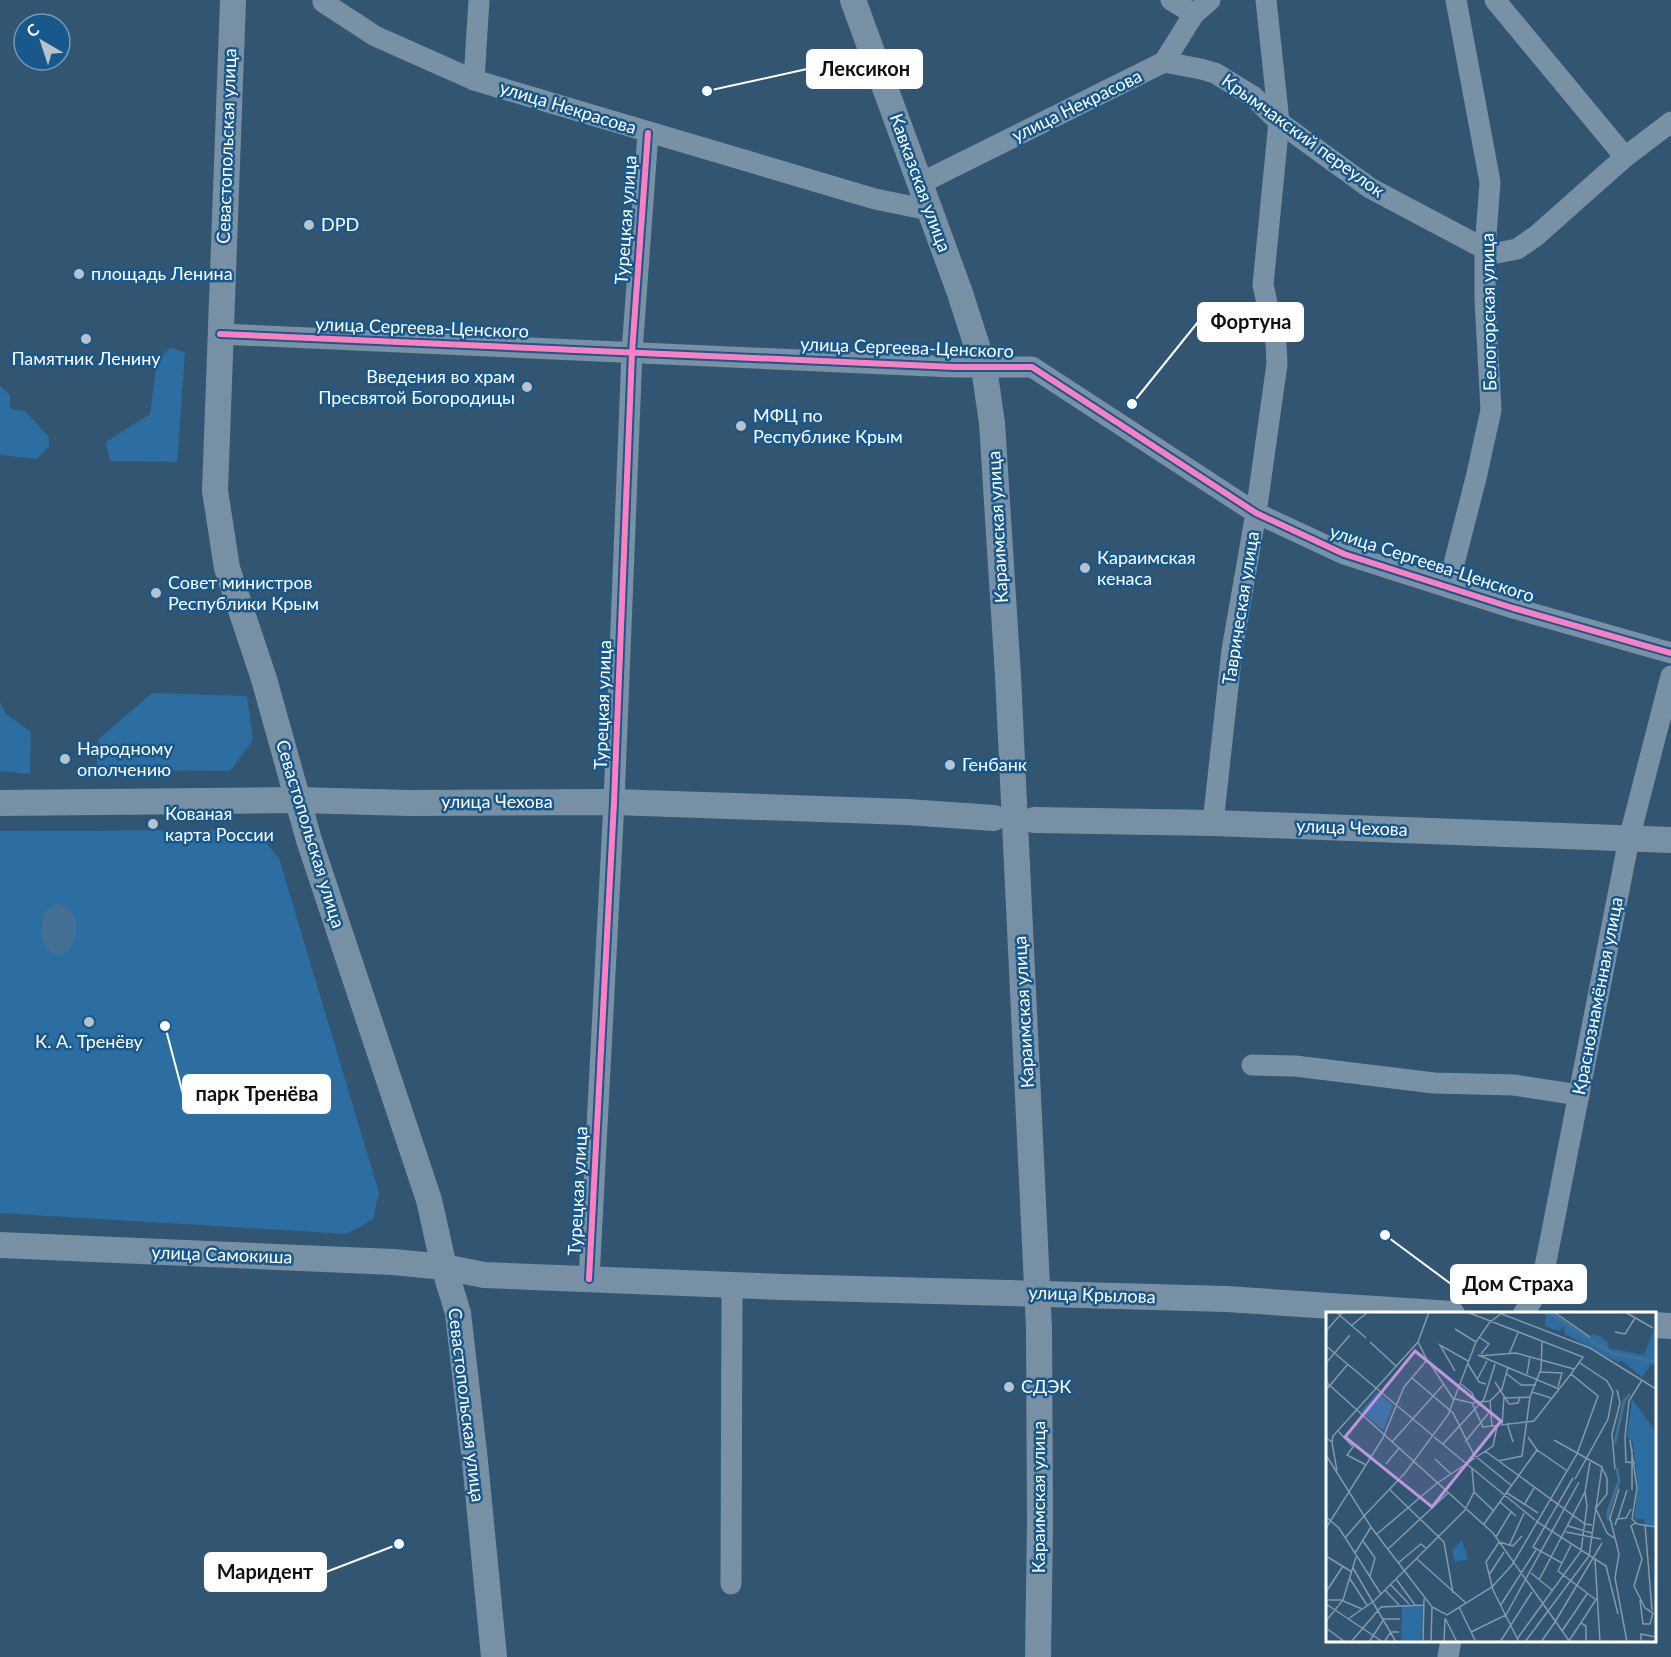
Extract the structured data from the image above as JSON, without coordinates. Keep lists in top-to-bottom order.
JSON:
{
  "streets": {
    "main road": [
      "Севастопольская улица",
      "Кавказская улица",
      "Караимская улица",
      "улица Чехова",
      "улица Самокиша",
      "улица Крылова"
    ],
    "street": [
      "улица Некрасова",
      "Крымчакский переулок",
      "Турецкая улица",
      "Белогорская улица",
      "улица Сергеева-Ценского",
      "Таврическая улица",
      "Краснознамённая улица"
    ]
  },
  "crossings": [
    ["улица Некрасова", "Крымчакский переулок"],
    ["улица Некрасова", "Кавказская улица"],
    ["улица Некрасова", "Турецкая улица"],
    ["Крымчакский переулок", "Белогорская улица"],
    ["Крымчакский переулок", "Таврическая улица"],
    ["Севастопольская улица", "улица Сергеева-Ценского"],
    ["Севастопольская улица", "улица Чехова"],
    ["Севастопольская улица", "улица Самокиша"],
    ["Севастопольская улица", "улица Крылова"],
    ["Кавказская улица", "улица Сергеева-Ценского"],
    ["Кавказская улица", "Караимская улица"],
    ["Турецкая улица", "улица Сергеева-Ценского"],
    ["Турецкая улица", "улица Чехова"],
    ["Турецкая улица", "улица Крылова"],
    ["Белогорская улица", "улица Сергеева-Ценского"],
    ["улица Сергеева-Ценского", "Караимская улица"],
    ["улица Сергеева-Ценского", "Таврическая улица"],
    ["Караимская улица", "улица Крылова"],
    ["Таврическая улица", "улица Чехова"],
    ["улица Чехова", "Краснознамённая улица"],
    ["улица Самокиша", "улица Крылова"]
  ],
  "places": [
    "Лексикон",
    "DPD",
    "площадь Ленина",
    "Памятник Ленину",
    "Введения во храм Пресвятой Богородицы",
    "Фортуна",
    "МФЦ по Республике Крым",
    "Караимская кенаса",
    "Совет министров Республики Крым",
    "Народному ополчению",
    "Генбанк",
    "Кованая карта России",
    "К. А. Тренёву",
    "парк Тренёва",
    "Дом Страха",
    "СДЭК",
    "Маридент"
  ],
  "north": "top left"
}
